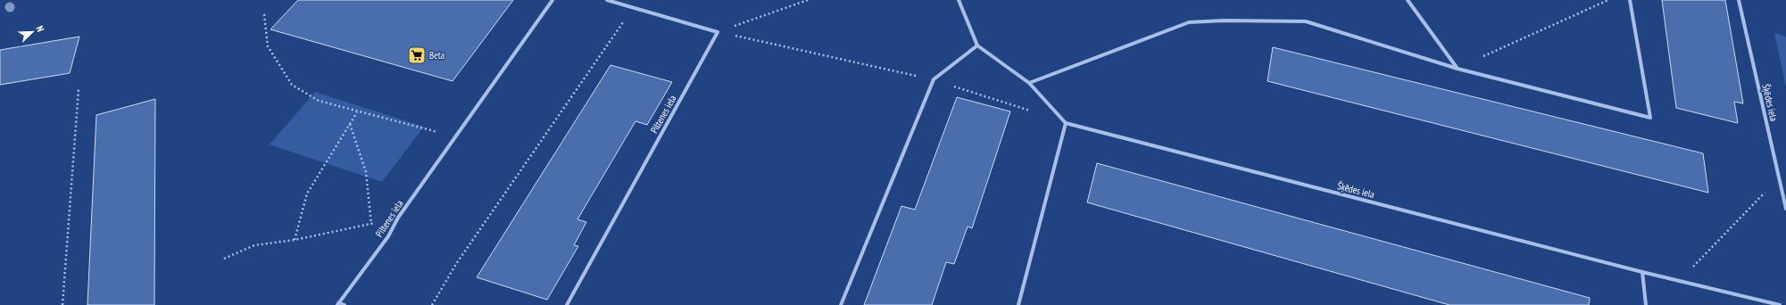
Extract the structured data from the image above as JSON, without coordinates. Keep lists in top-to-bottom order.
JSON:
{
  "streets": {
    "street": ["Šķēdes iela", "Piltenes iela"]
  },
  "places": {
    "supermarket": ["Beta"]
  },
  "north": "top right"
}
